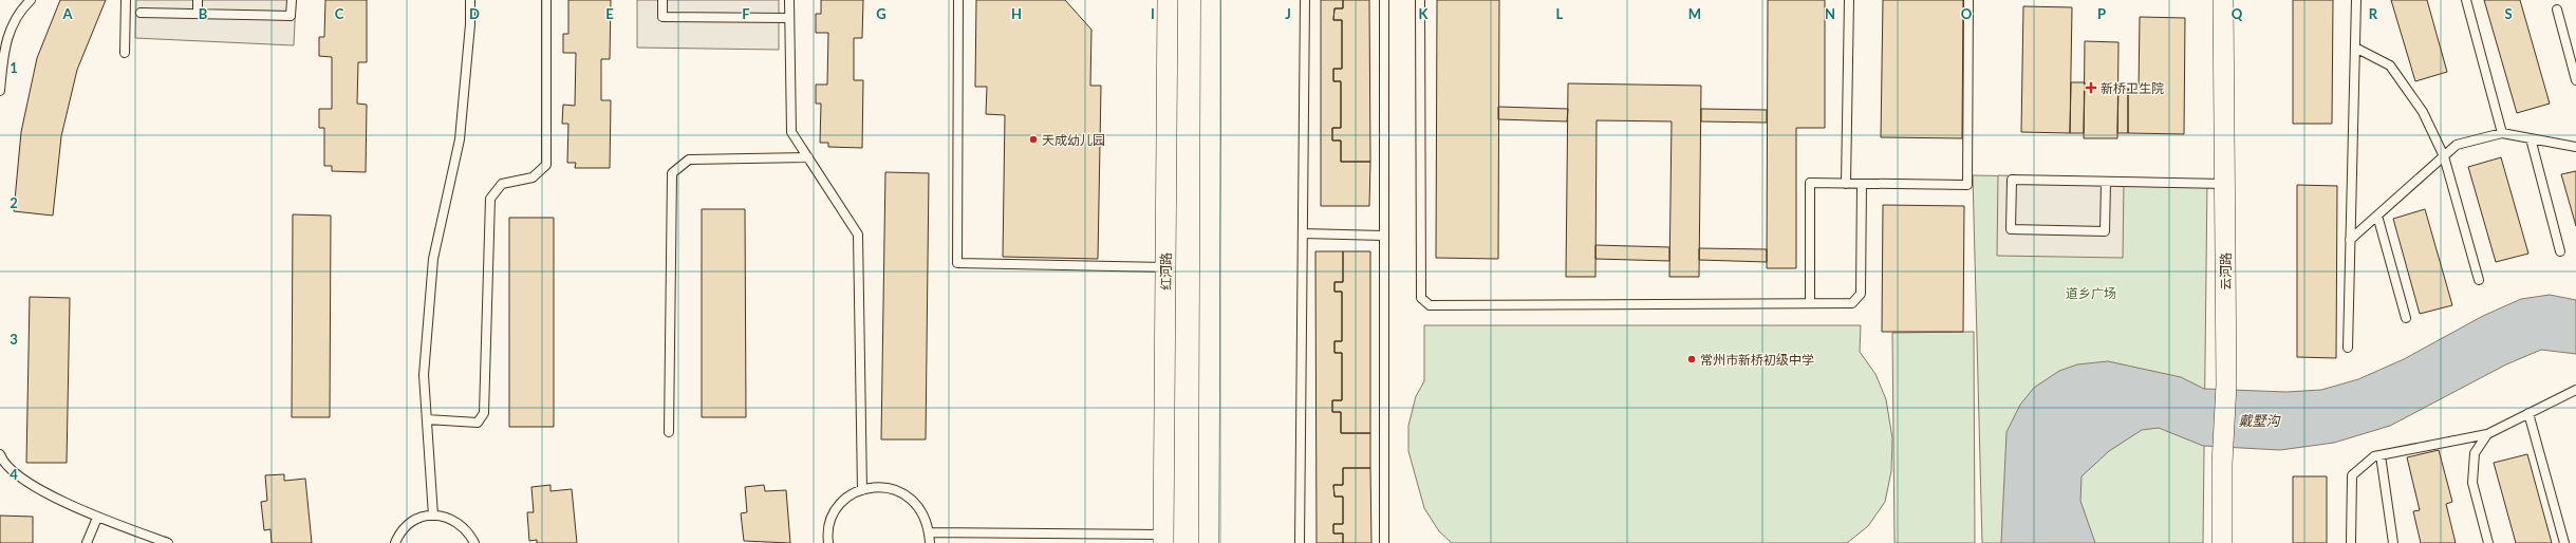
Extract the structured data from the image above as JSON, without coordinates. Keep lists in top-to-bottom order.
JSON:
{
  "streets": {
    "street": ["红河路", "云河路"]
  },
  "water": ["戴墅沟"],
  "parks": ["道乡广场"],
  "places": {
    "health": ["新桥卫生院"],
    "other": ["天成幼儿园", "常州市新桥初级中学"]
  },
  "grid": {
    "columns": [
      "A",
      "B",
      "C",
      "D",
      "E",
      "F",
      "G",
      "H",
      "I",
      "J",
      "K",
      "L",
      "M",
      "N",
      "O",
      "P",
      "Q",
      "R",
      "S"
    ],
    "rows": [
      "1",
      "2",
      "3",
      "4"
    ]
  }
}
